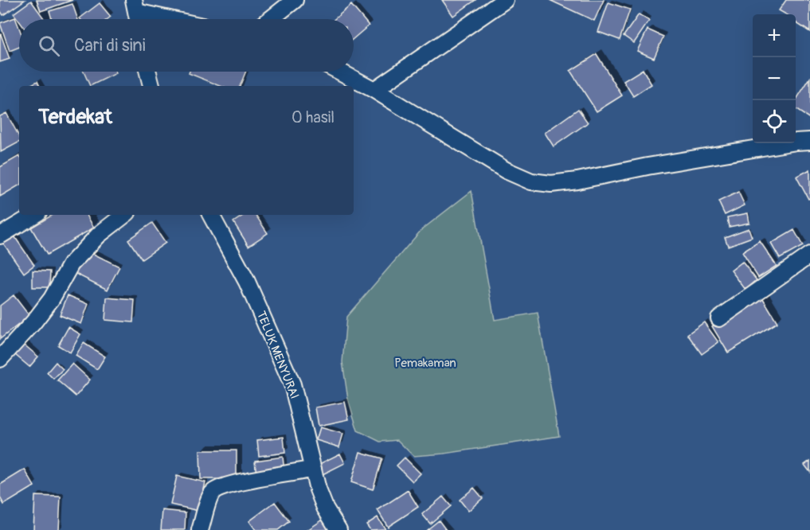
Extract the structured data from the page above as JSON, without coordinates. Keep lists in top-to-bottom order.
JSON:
{
  "streets": {
    "street": ["TELUK MENYURAI"]
  },
  "parks": ["Pemakaman"],
  "page": {
    "map_buttons": ["+", "−"],
    "search": "Cari di sini",
    "heading": ["Terdekat", "0 hasil"]
  }
}
